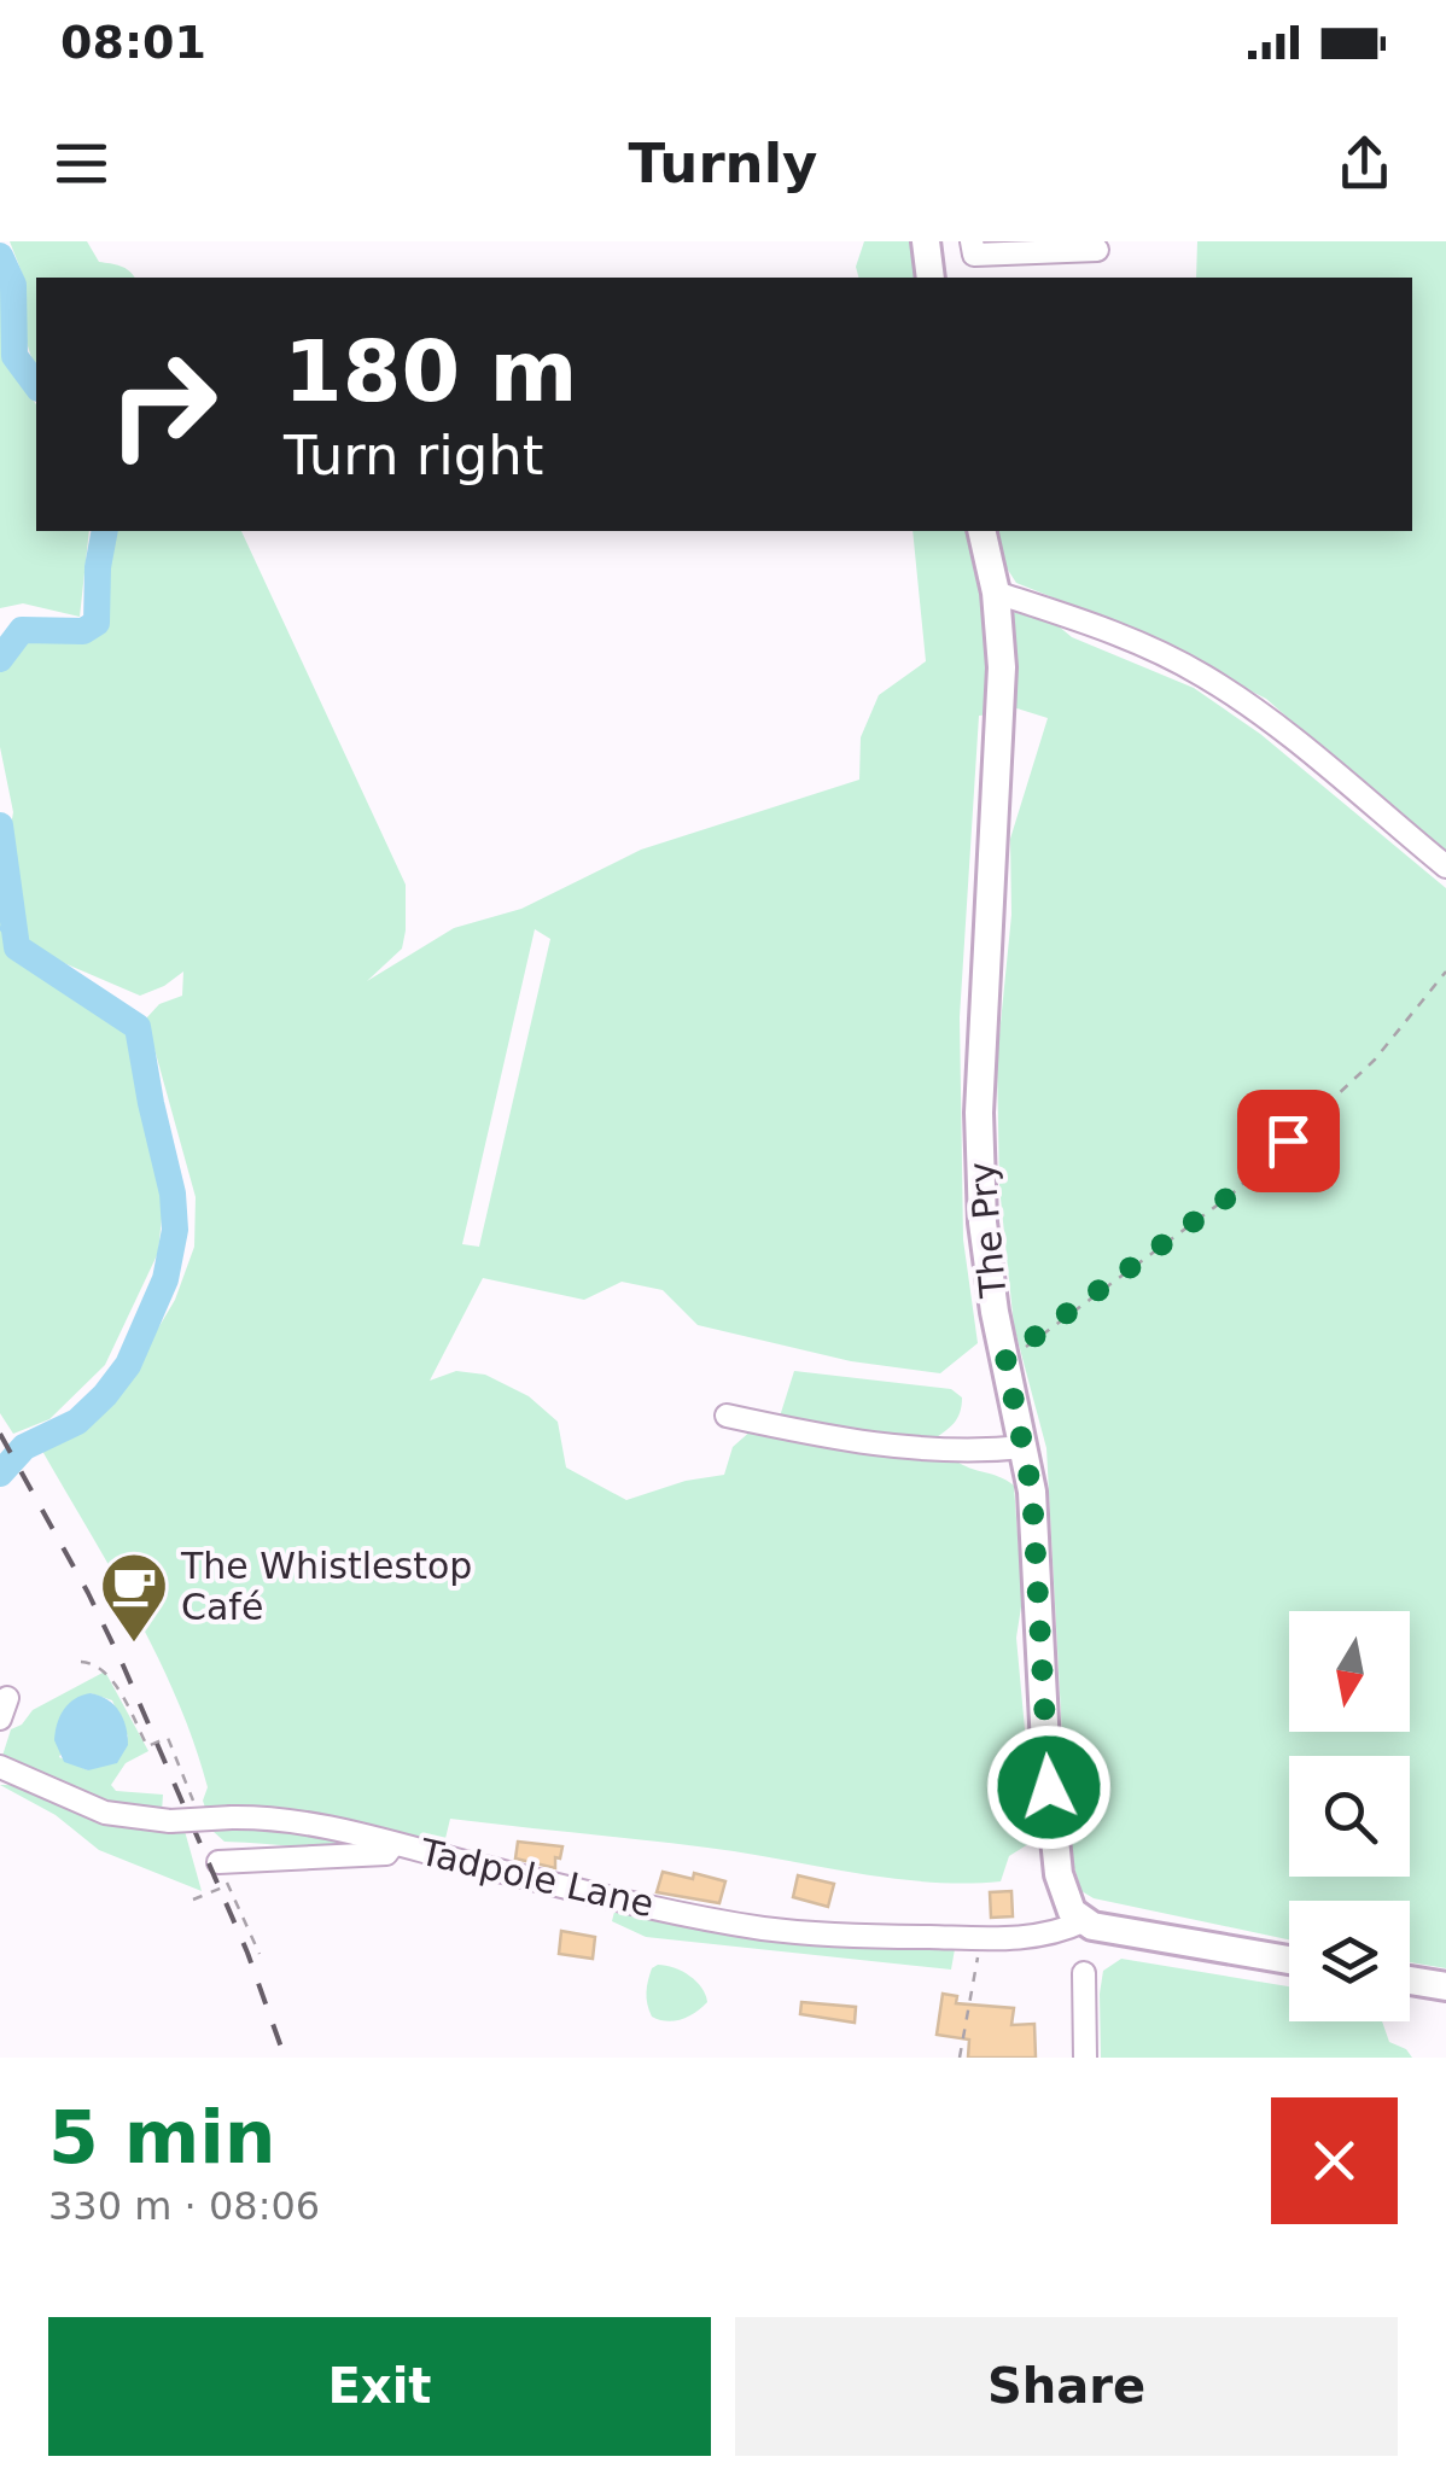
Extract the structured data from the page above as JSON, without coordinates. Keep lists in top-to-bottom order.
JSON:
{
  "streets": {
    "main road": ["The Pry"],
    "street": ["Tadpole Lane"]
  },
  "crossings": [
    ["The Pry", "Tadpole Lane"]
  ],
  "places": {
    "cafe": ["The Whistlestop Café"]
  },
  "north": "bottom",
  "page": {
    "status": "08:01",
    "header": "Turnly",
    "turn": ["180 m", "Turn right"],
    "heading": ["5 min", "330 m · 08:06"],
    "buttons": ["Exit", "Share"]
  }
}
